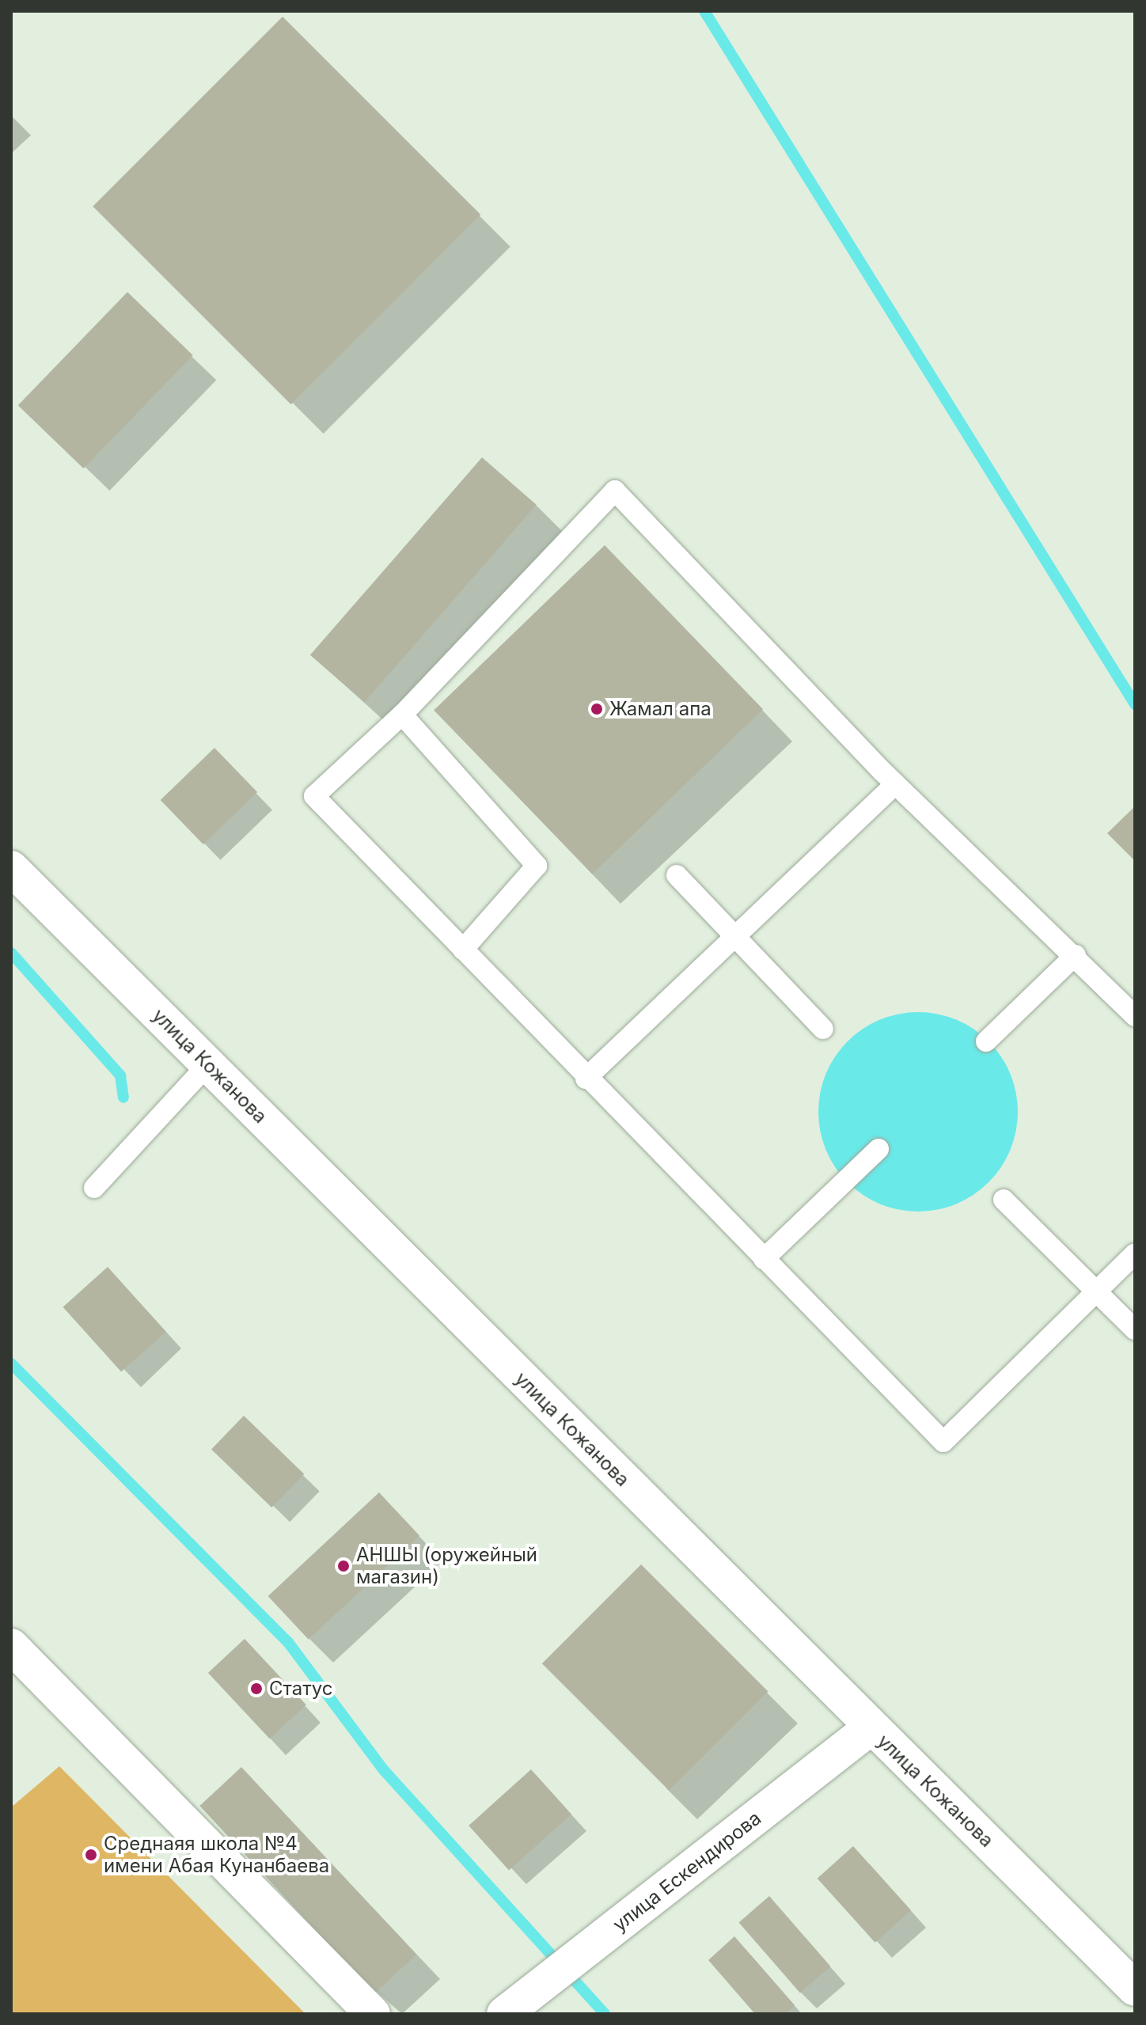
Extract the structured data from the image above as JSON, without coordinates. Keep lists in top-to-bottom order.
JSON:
{
  "streets": {
    "main road": ["улица Кожанова", "улица Ескендирова"]
  },
  "crossings": [
    ["улица Кожанова", "улица Ескендирова"]
  ],
  "places": [
    "Жамал апа",
    "АНШЫ (оружейный магазин)",
    "Статус",
    "Среднаяя школа №4 имени Абая Кунанбаева"
  ]
}
